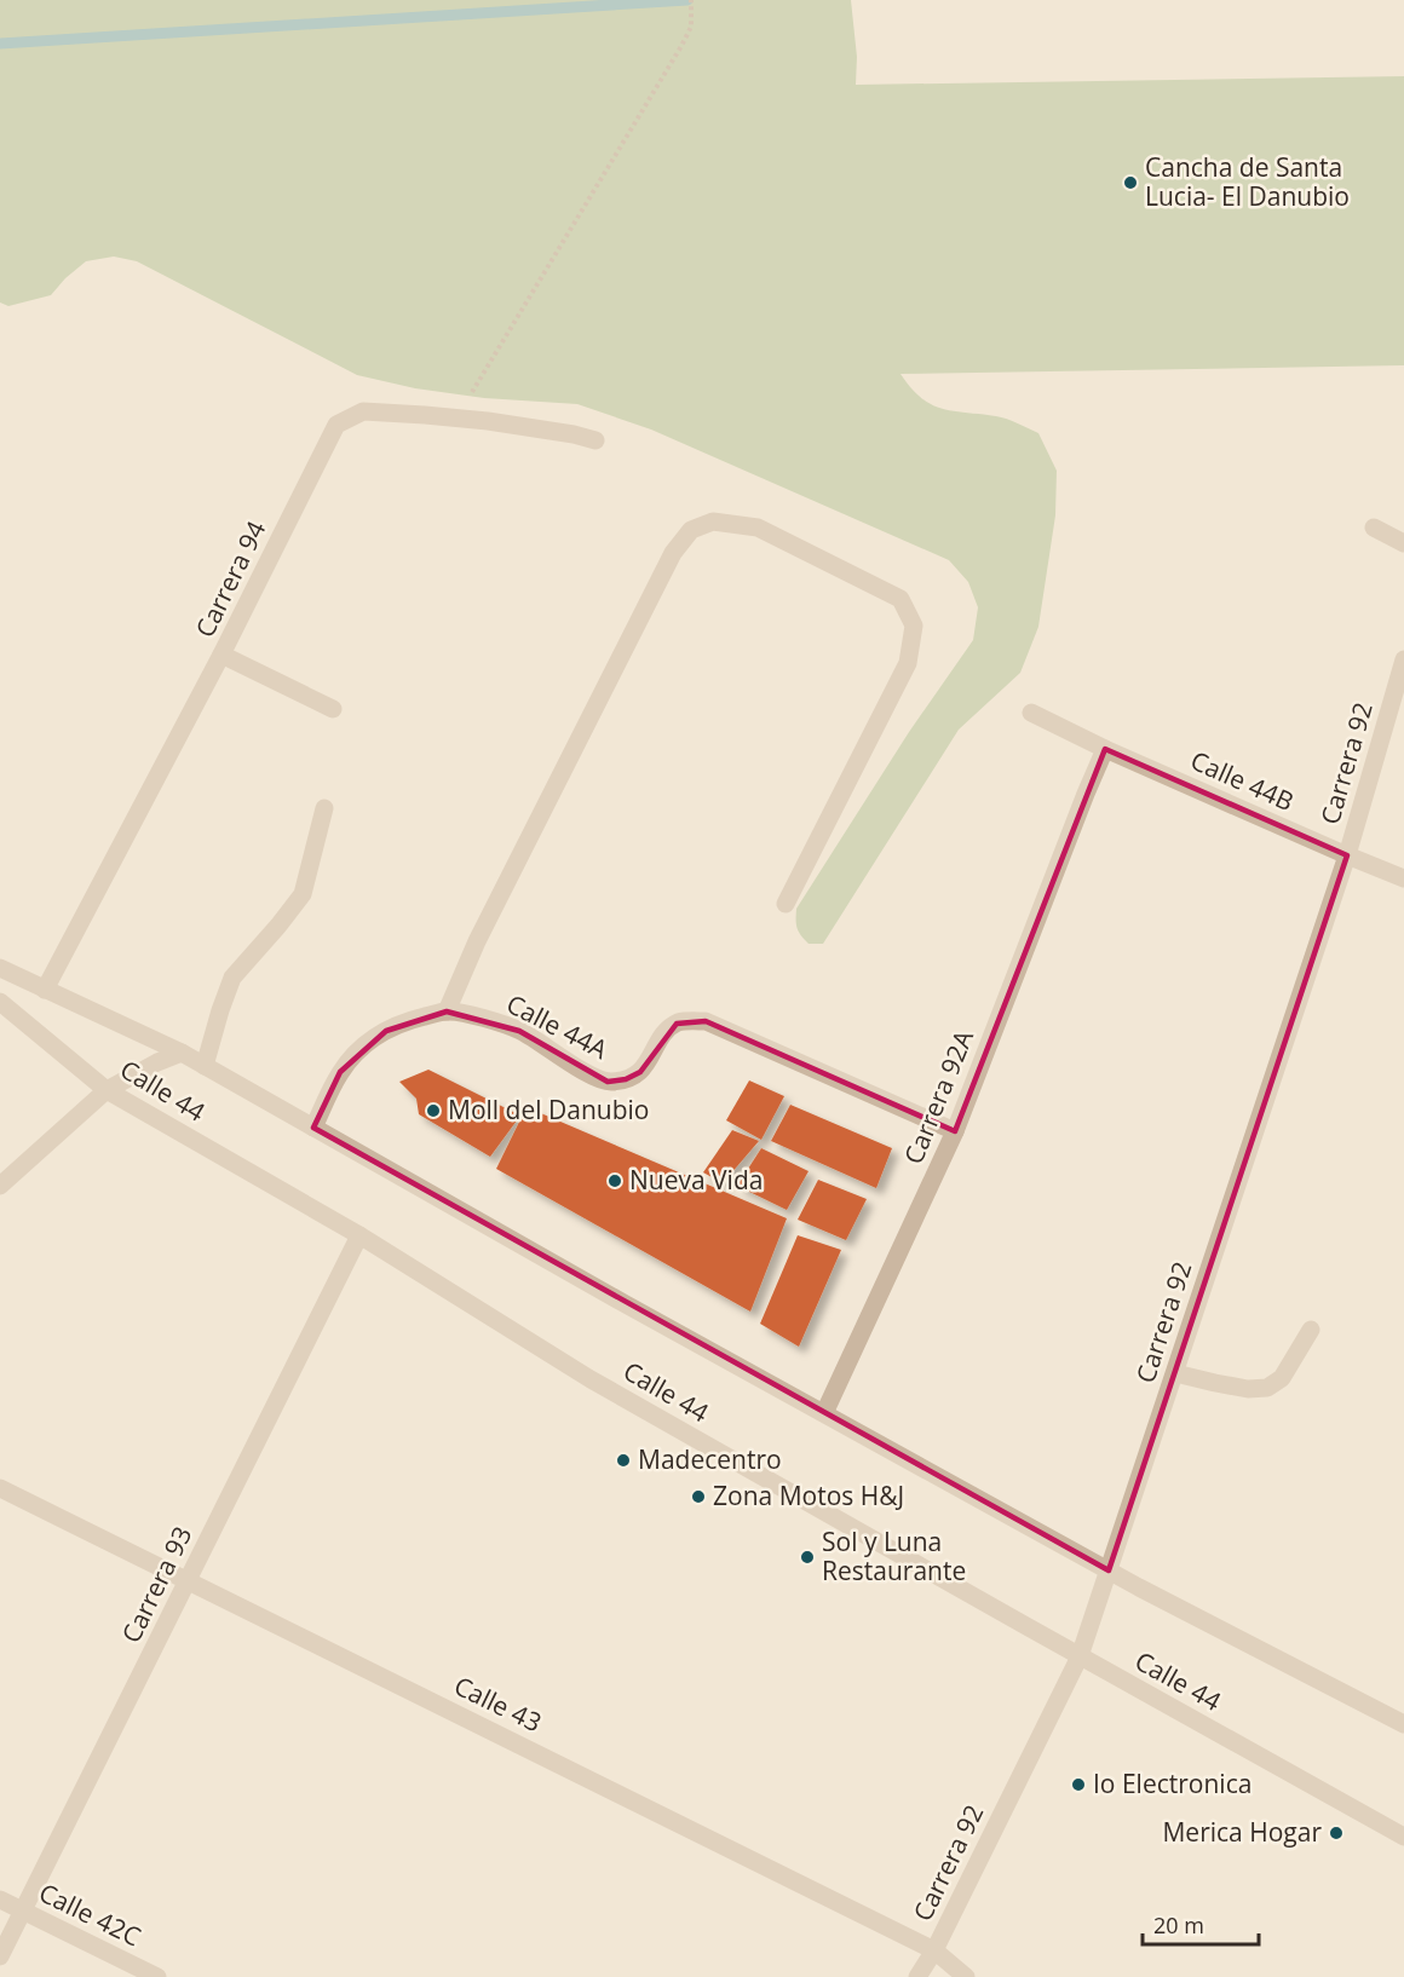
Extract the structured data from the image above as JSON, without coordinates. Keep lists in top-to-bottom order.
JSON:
{
  "streets": {
    "street": [
      "Carrera 94",
      "Carrera 92",
      "Calle 44B",
      "Calle 44A",
      "Calle 44",
      "Carrera 92A",
      "Carrera 93",
      "Calle 43",
      "Calle 42C"
    ]
  },
  "crossings": [
    ["Carrera 94", "Calle 44"],
    ["Carrera 92", "Calle 44B"],
    ["Carrera 92", "Calle 44"],
    ["Carrera 92", "Calle 43"],
    ["Calle 44B", "Carrera 92A"],
    ["Calle 44A", "Calle 44"],
    ["Calle 44A", "Carrera 92A"],
    ["Calle 44", "Carrera 92A"],
    ["Calle 44", "Carrera 93"],
    ["Carrera 93", "Calle 43"],
    ["Carrera 93", "Calle 42C"]
  ],
  "places": [
    "Cancha de Santa Lucia- El Danubio",
    "Moll del Danubio",
    "Nueva Vida",
    "Madecentro",
    "Zona Motos H&J",
    "Sol y Luna Restaurante",
    "Io Electronica",
    "Merica Hogar"
  ],
  "scale_bar": "20 m"
}
